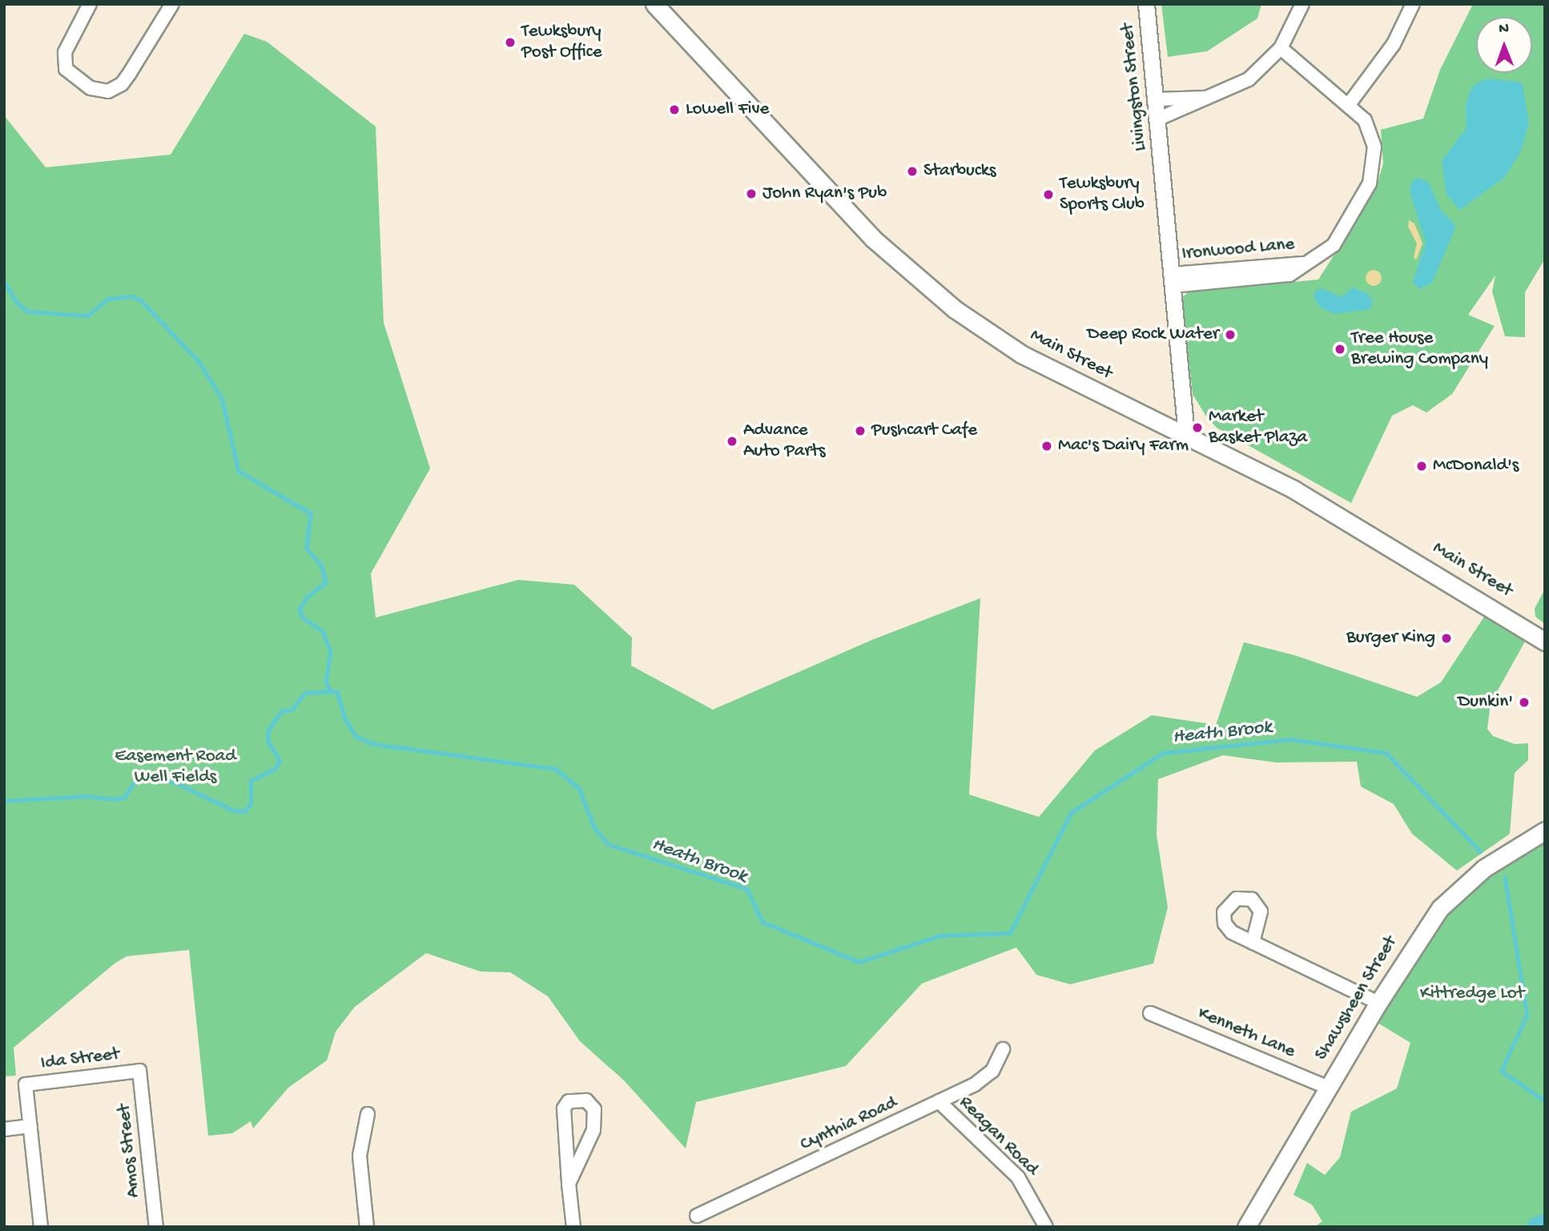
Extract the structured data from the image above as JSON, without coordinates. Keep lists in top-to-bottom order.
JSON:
{
  "streets": {
    "main road": ["Main Street", "Shawsheen Street"],
    "street": [
      "Livingston Street",
      "Ironwood Lane",
      "Kenneth Lane",
      "Ida Street",
      "Cynthia Road",
      "Reagan Road",
      "Amos Street"
    ]
  },
  "crossings": [
    ["Livingston Street", "Ironwood Lane"],
    ["Livingston Street", "Main Street"],
    ["Shawsheen Street", "Kenneth Lane"],
    ["Ida Street", "Amos Street"],
    ["Cynthia Road", "Reagan Road"]
  ],
  "water": ["Heath Brook"],
  "parks": ["Easement Road Well Fields", "Kittredge Lot"],
  "places": [
    "Tewksbury Post Office",
    "Lowell Five",
    "Starbucks",
    "John Ryan's Pub",
    "Tewksbury Sports Club",
    "Deep Rock Water",
    "Tree House Brewing Company",
    "Market Basket Plaza",
    "Pushcart Cafe",
    "Advance Auto Parts",
    "Mac's Dairy Farm",
    "McDonald's",
    "Burger King",
    "Dunkin'"
  ],
  "north": "top"
}
